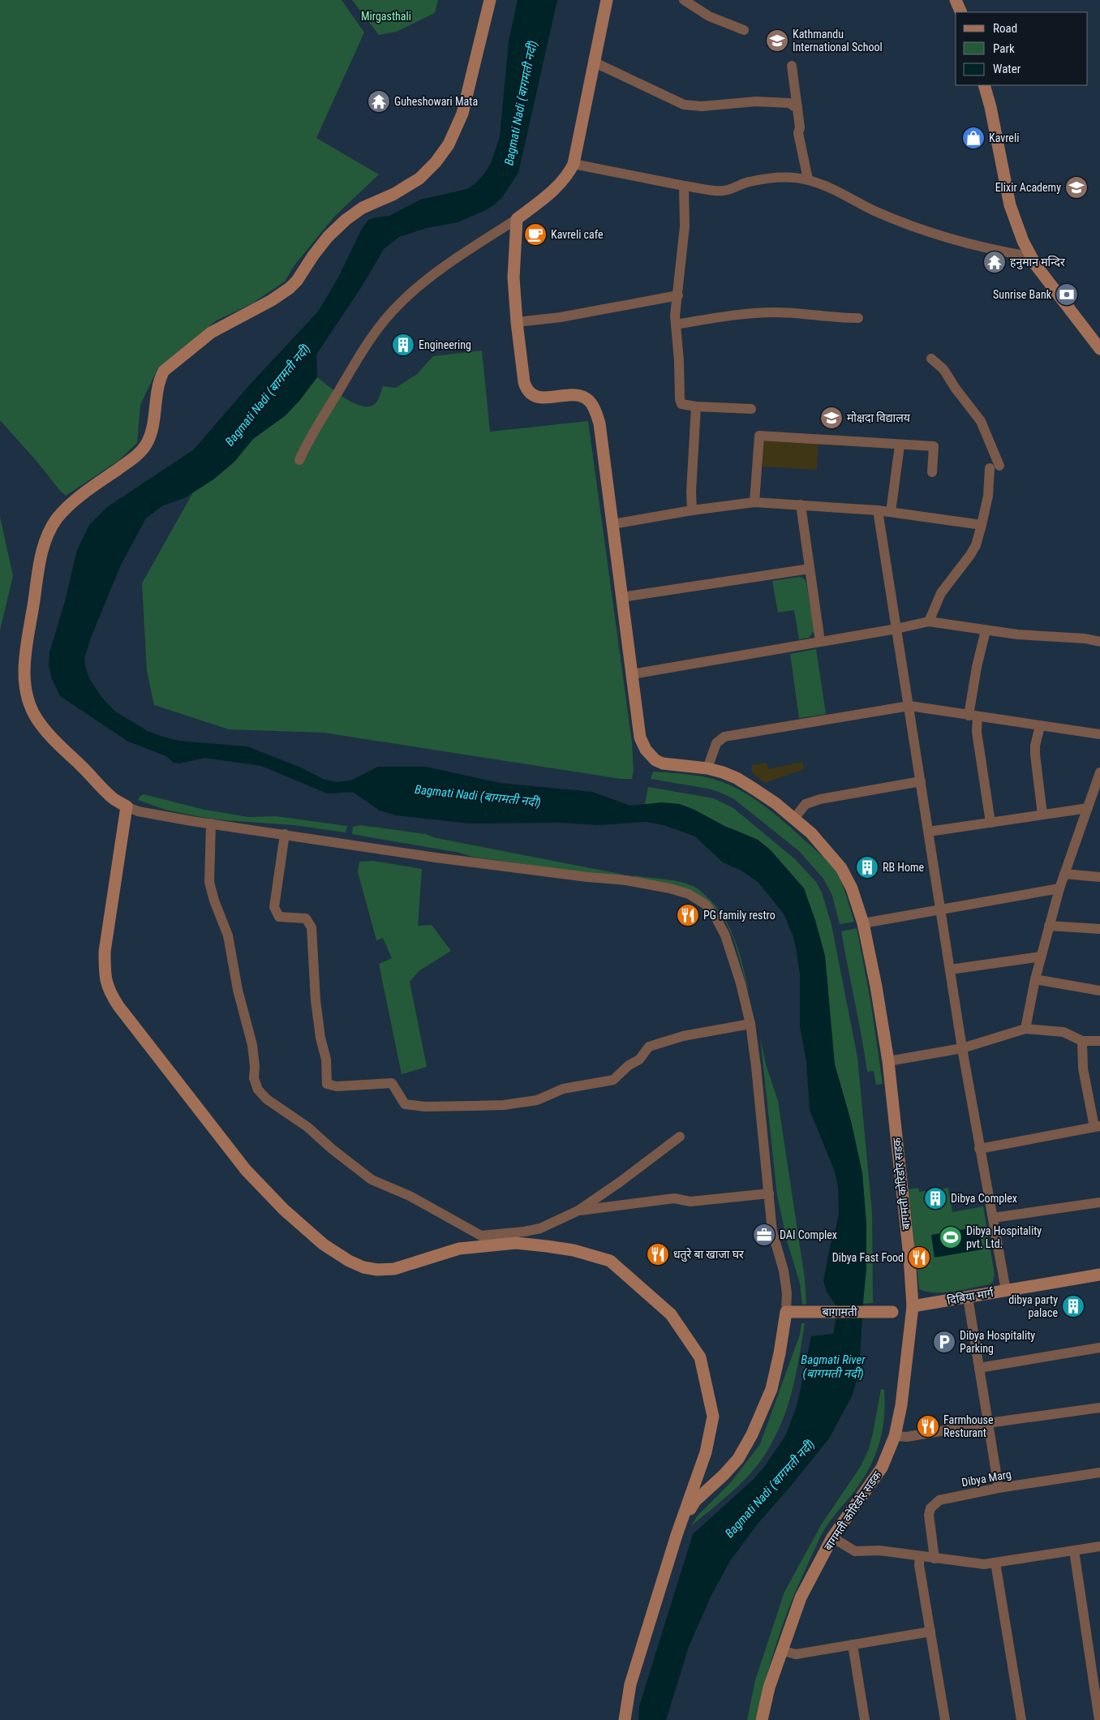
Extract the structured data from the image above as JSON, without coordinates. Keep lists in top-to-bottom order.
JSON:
{
  "streets": {
    "main road": ["बागमती कोरिडोर सडक", "दिबिया मार्ग", "बागामती"],
    "street": ["Dibya Marg"]
  },
  "crossings": [
    ["बागमती कोरिडोर सडक", "दिबिया मार्ग"]
  ],
  "water": ["Bagmati Nadi (बागमती नदी)", "Bagmati River (बागमती नदी)"],
  "parks": ["Mirgasthali"],
  "places": {
    "school or university": ["Kathmandu International School", "Elixir Academy", "मोक्षदा विद्यालय"],
    "temple": ["Guheshowari Mata", "हनुमान मन्दिर"],
    "shop": ["Kavreli"],
    "cafe": ["Kavreli cafe"],
    "bank": ["Sunrise Bank"],
    "building": [
      "Engineering",
      "RB Home",
      "Dibya Complex",
      "dibya party palace"
    ],
    "restaurant": [
      "PG family restro",
      "धतुरे बा खाजा घर",
      "Dibya Fast Food",
      "Farmhouse Resturant"
    ],
    "office": ["DAI Complex"],
    "sports": ["Dibya Hospitality pvt. Ltd."],
    "parking": ["Dibya Hospitality Parking"]
  },
  "legend": ["Road", "Park", "Water"]
}
